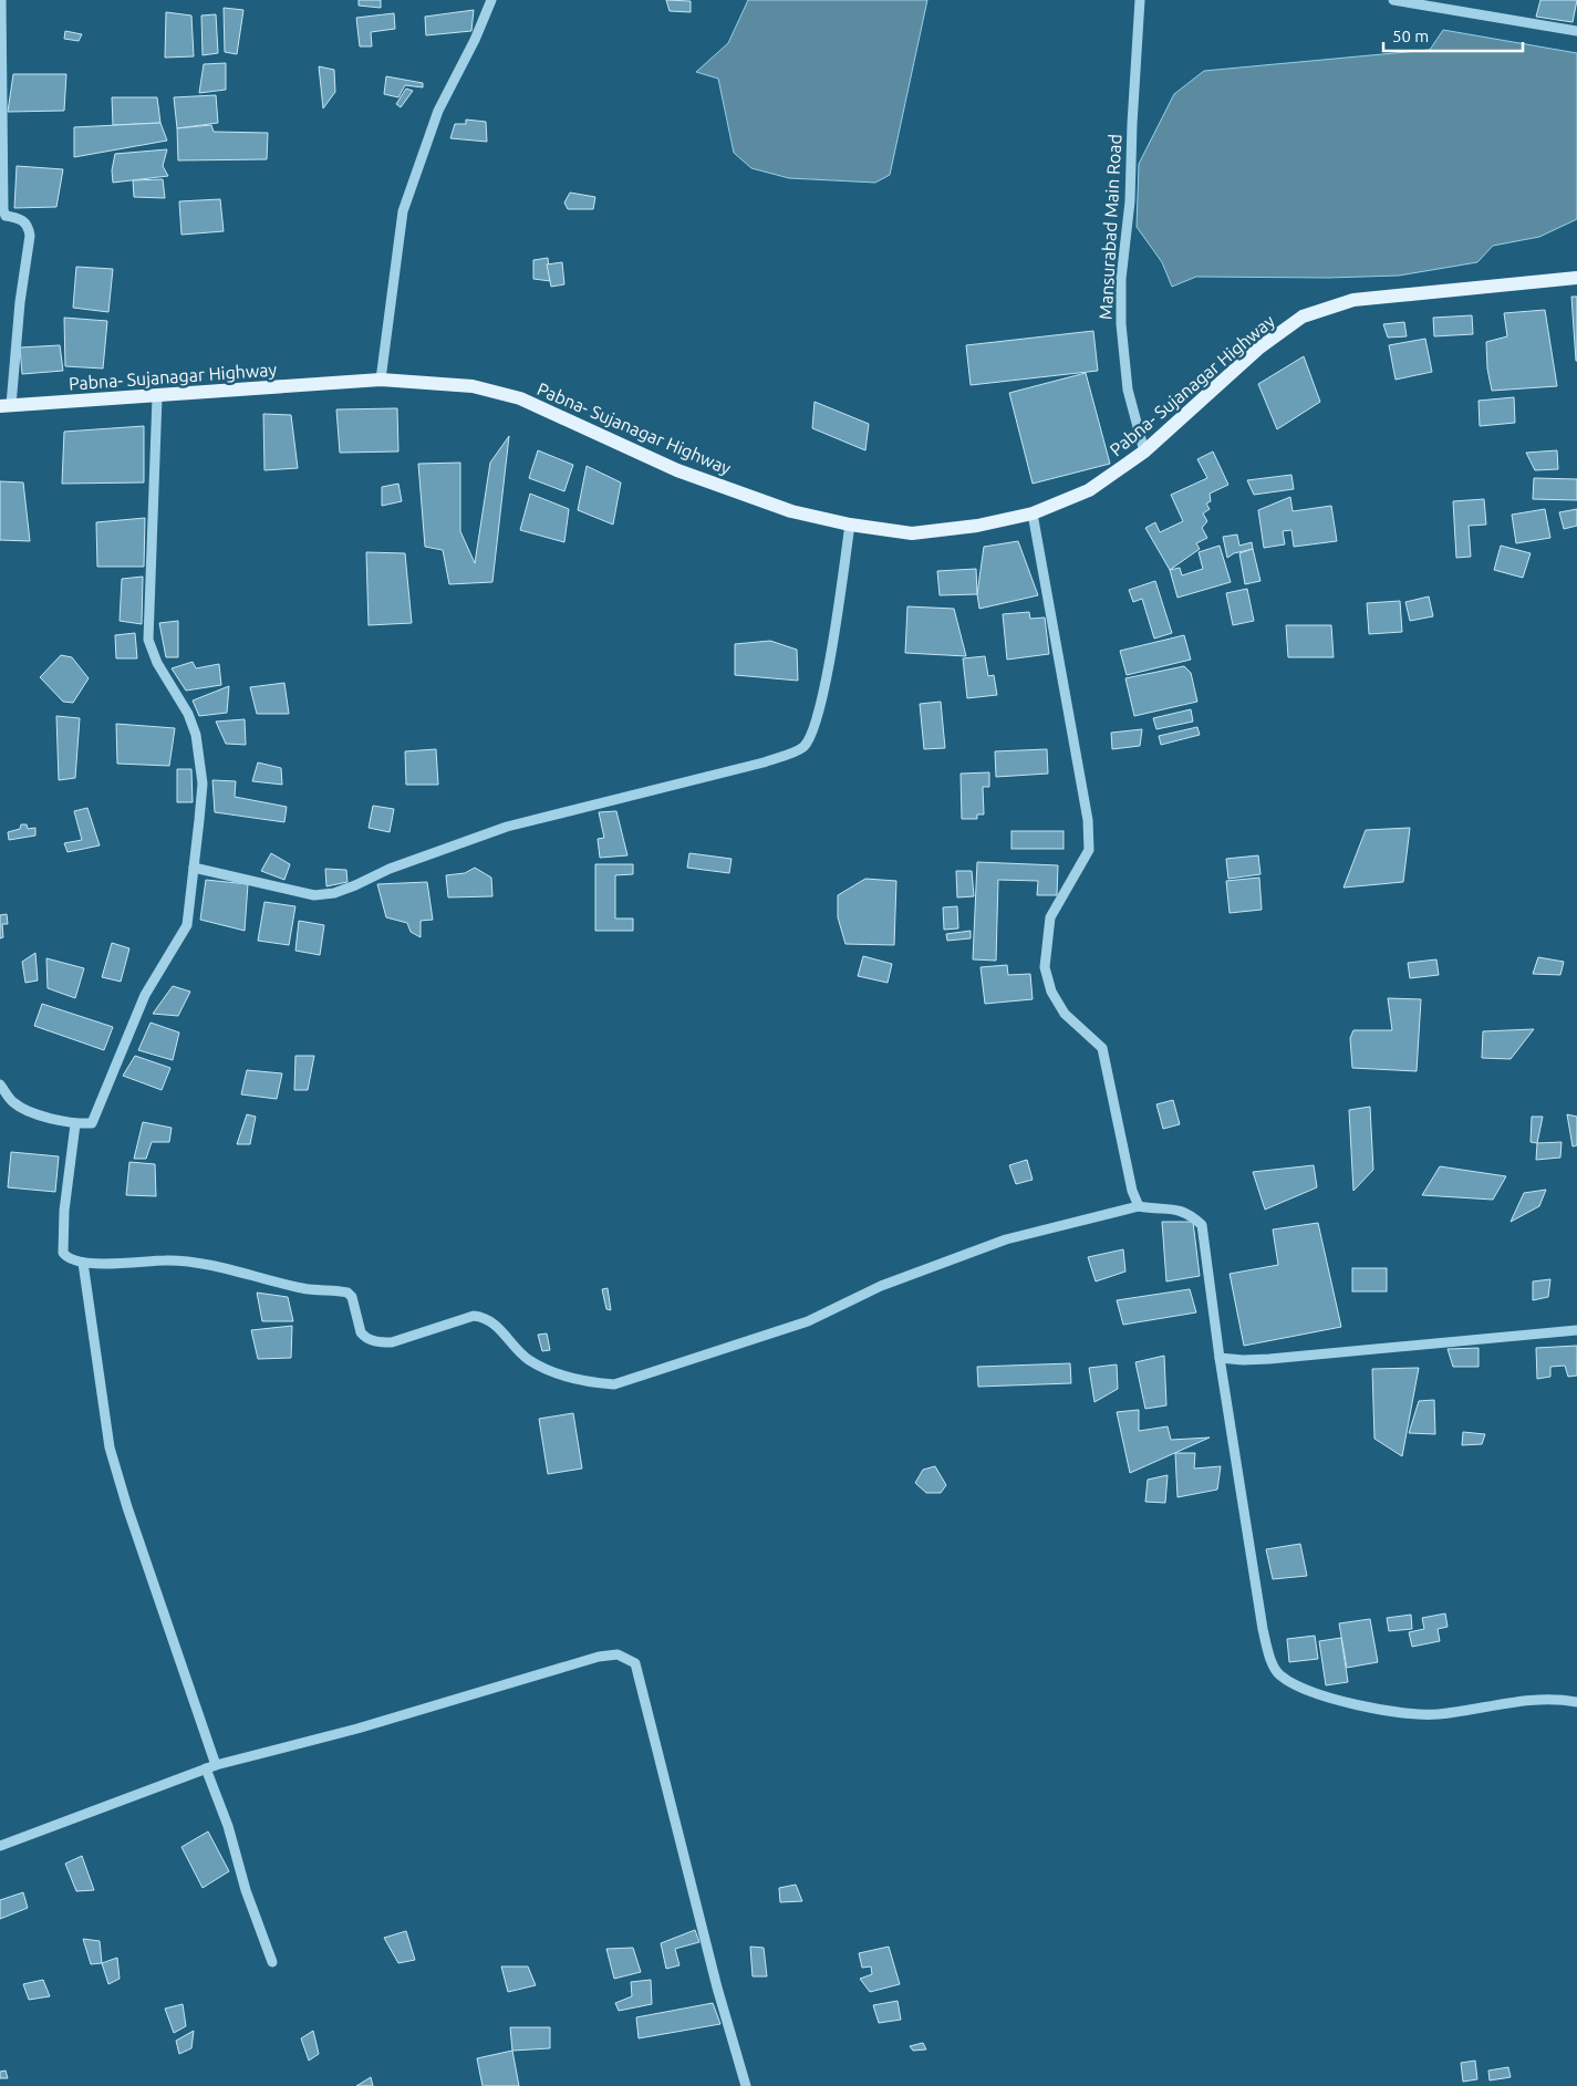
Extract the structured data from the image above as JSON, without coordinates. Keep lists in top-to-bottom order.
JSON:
{
  "streets": {
    "main road": ["Pabna- Sujanagar Highway"],
    "street": ["Mansurabad Main Road"]
  },
  "crossings": [
    ["Mansurabad Main Road", "Pabna- Sujanagar Highway"]
  ],
  "scale_bar": "50 m"
}
